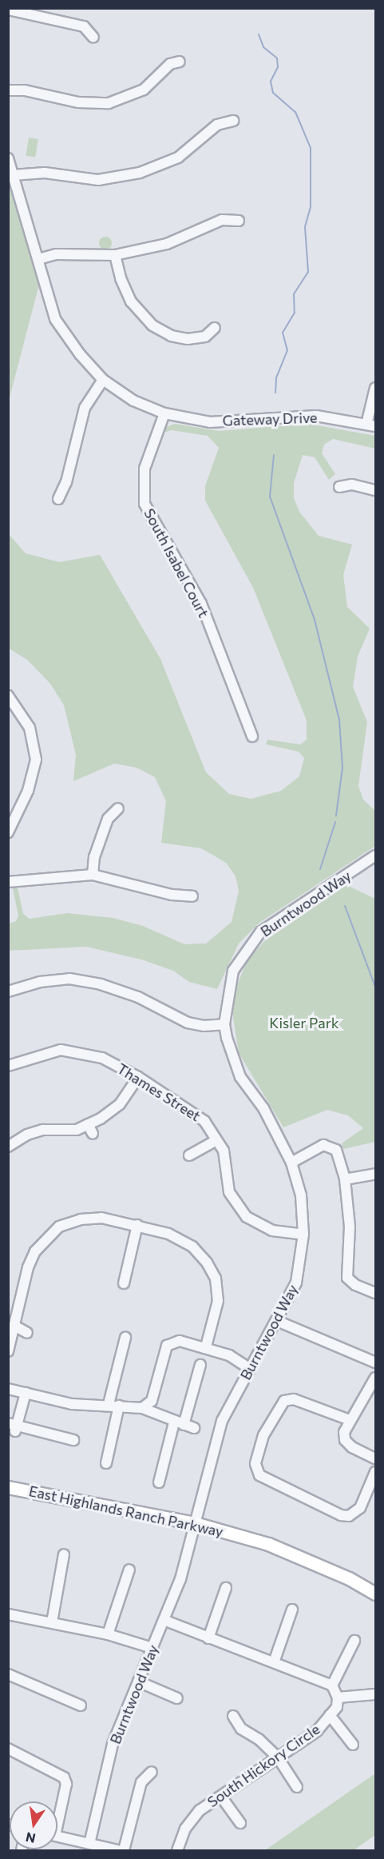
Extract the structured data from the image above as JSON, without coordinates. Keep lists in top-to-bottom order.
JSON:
{
  "streets": {
    "main road": ["East Highlands Ranch Parkway"],
    "street": [
      "Gateway Drive",
      "South Isabel Court",
      "Burntwood Way",
      "Thames Street",
      "South Hickory Circle"
    ]
  },
  "crossings": [
    ["Gateway Drive", "South Isabel Court"],
    ["Burntwood Way", "Thames Street"],
    ["Burntwood Way", "East Highlands Ranch Parkway"]
  ],
  "parks": ["Kisler Park"],
  "north": "bottom"
}
